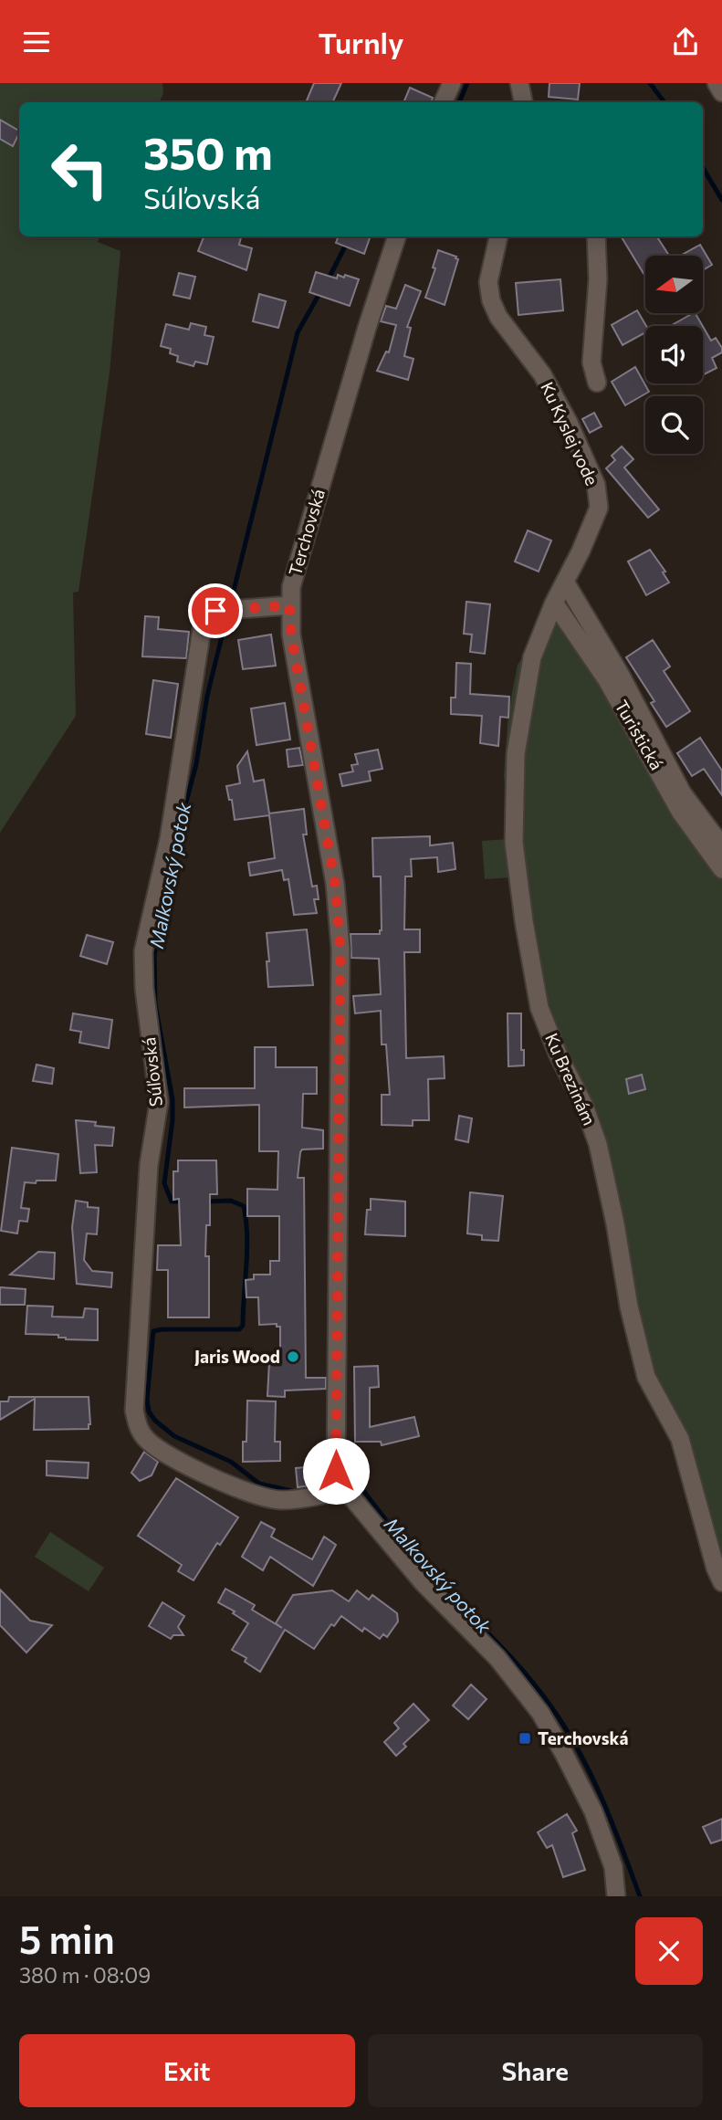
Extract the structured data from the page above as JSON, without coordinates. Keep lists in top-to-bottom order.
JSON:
{
  "streets": {
    "street": [
      "Ku Kyslej vode",
      "Terchovská",
      "Turistická",
      "Súľovská",
      "Ku Brezinám"
    ]
  },
  "crossings": [
    ["Ku Kyslej vode", "Turistická"],
    ["Ku Kyslej vode", "Ku Brezinám"],
    ["Terchovská", "Súľovská"],
    ["Turistická", "Ku Brezinám"]
  ],
  "water": ["Malkovský potok"],
  "places": {
    "other": ["Jaris Wood"],
    "transit": ["Terchovská"]
  },
  "north": "left",
  "page": {
    "header": "Turnly",
    "turn": ["350 m", "Súľovská"],
    "heading": ["5 min", "380 m · 08:09"],
    "buttons": ["Exit", "Share"]
  }
}
